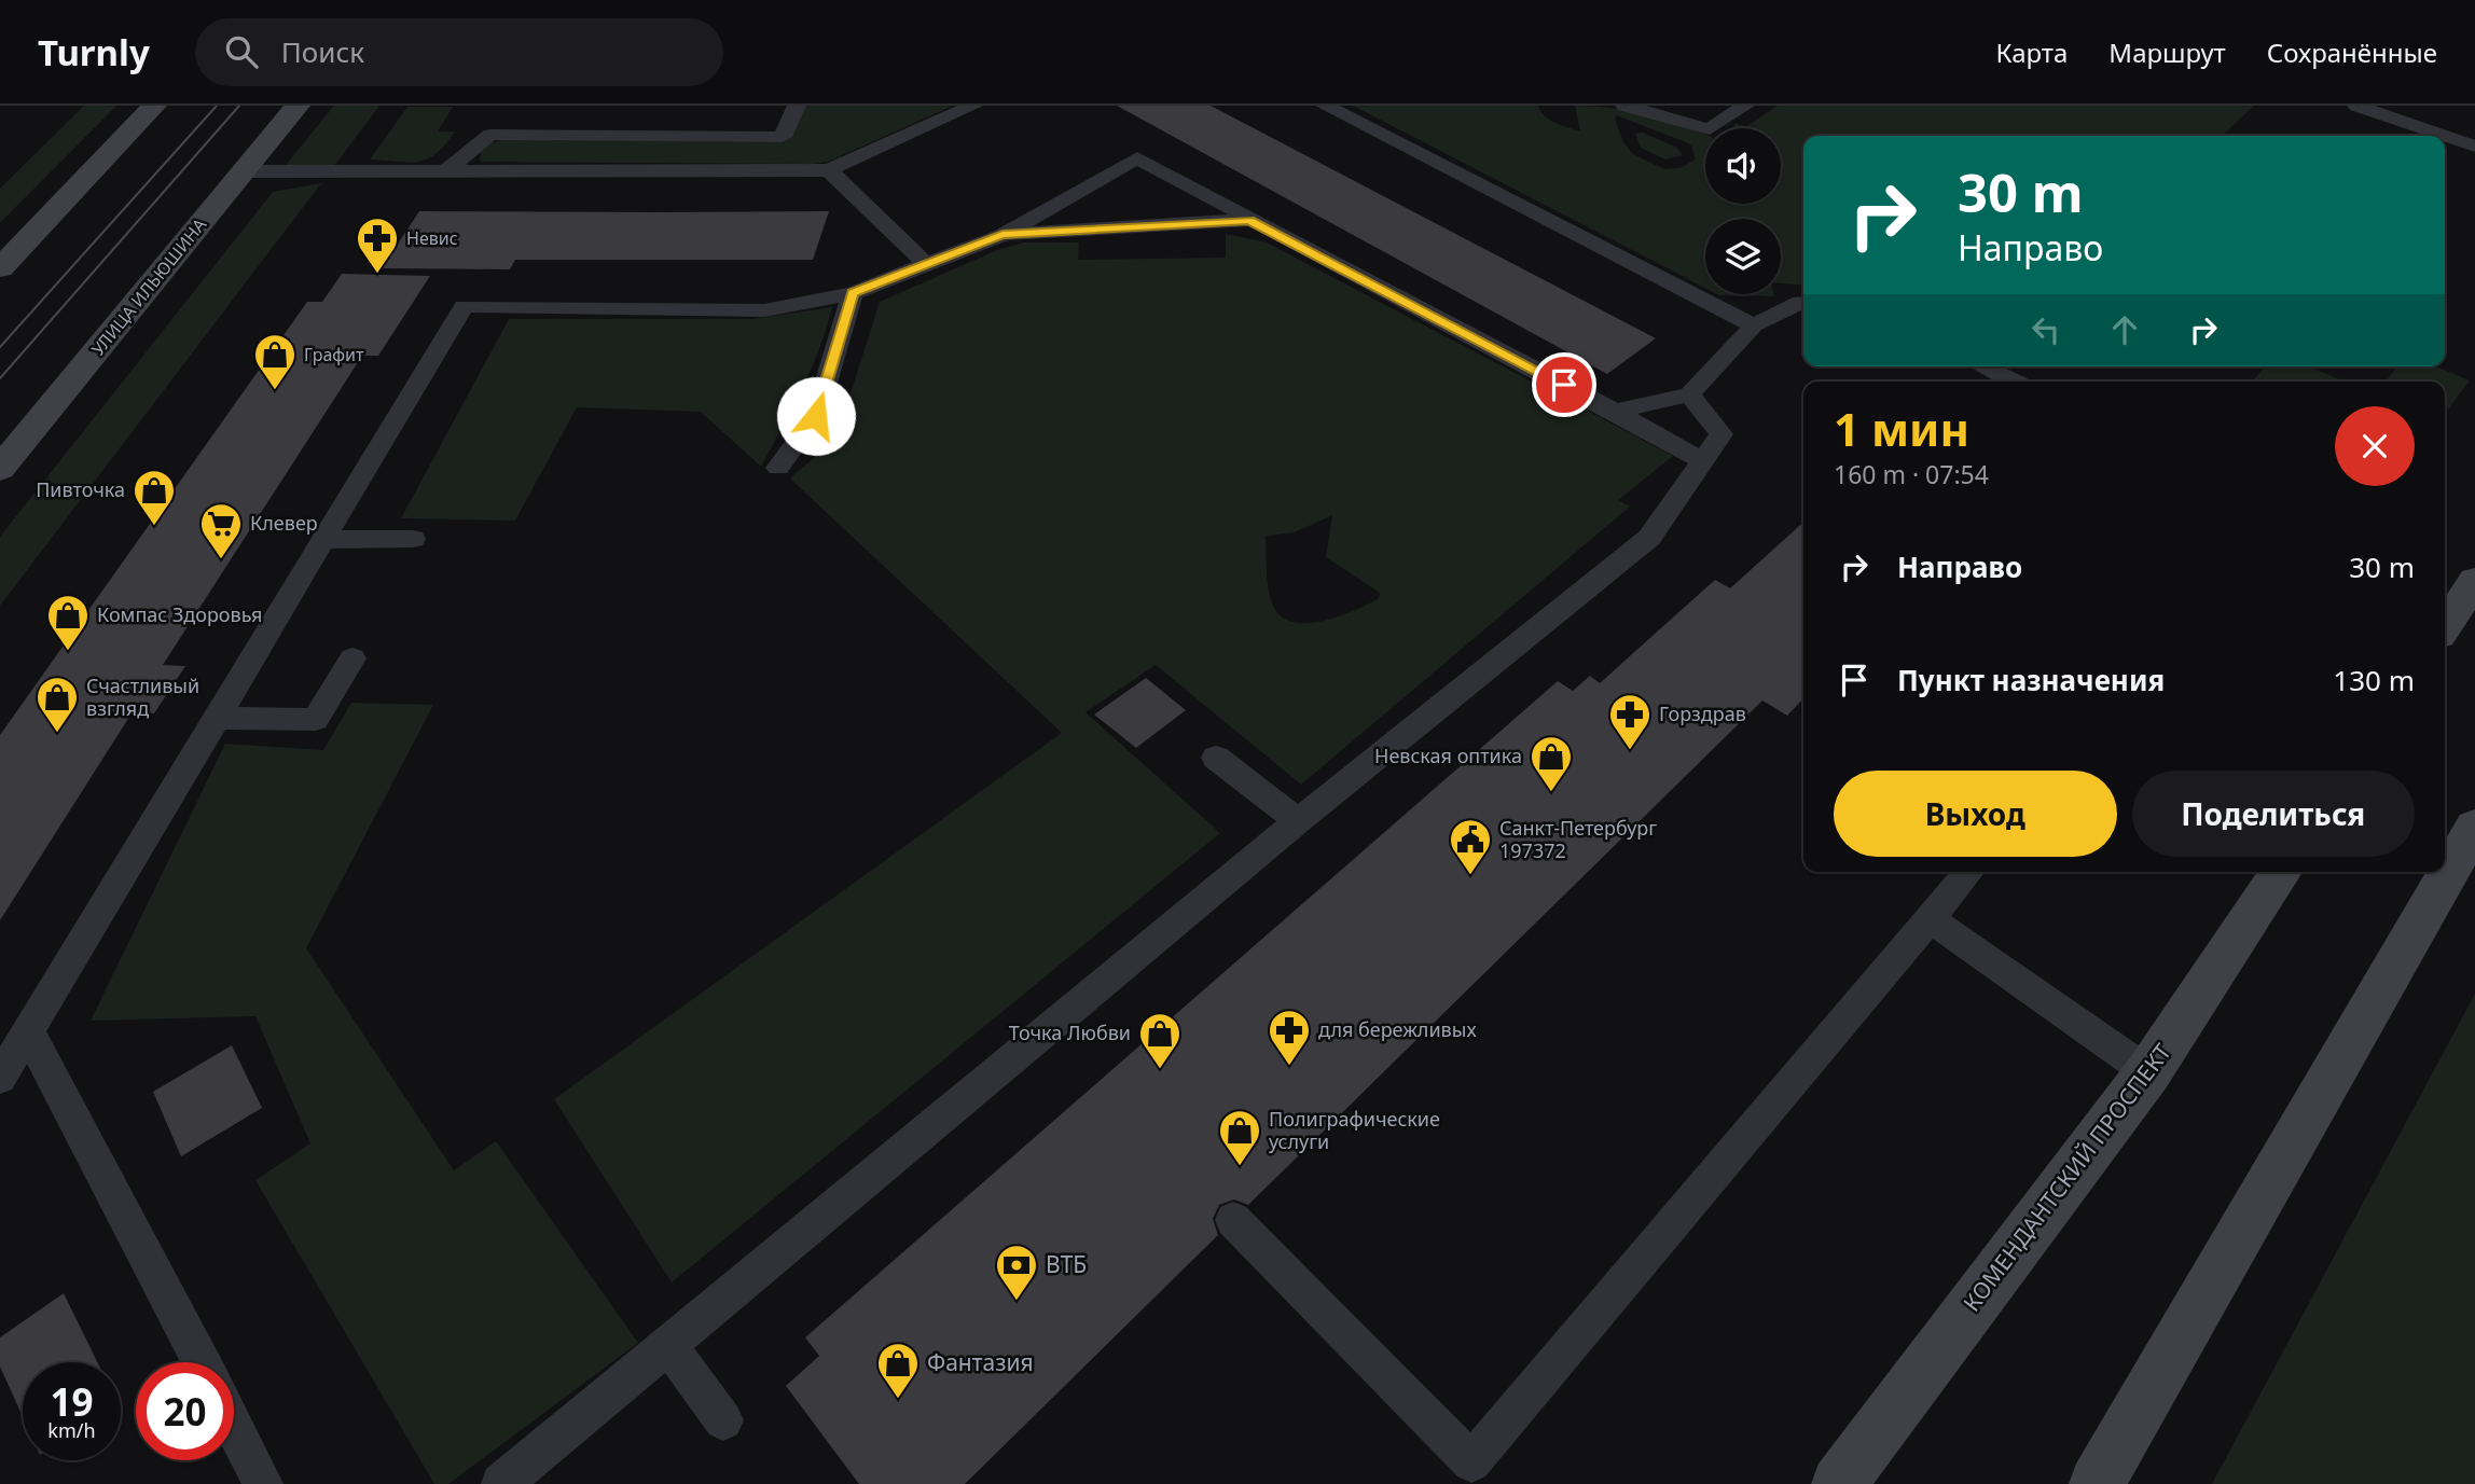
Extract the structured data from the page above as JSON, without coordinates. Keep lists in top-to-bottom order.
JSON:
{
  "streets": {
    "main road": ["УЛИЦА ИЛЬЮШИНА", "КОМЕНДАНТСКИЙ ПРОСПЕКТ"]
  },
  "places": {
    "pharmacy": ["Невис", "Горздрав", "для бережливых"],
    "shop": [
      "Графит",
      "Пивточка",
      "Компас Здоровья",
      "Счастливый взгляд",
      "Невская оптика",
      "Точка Любви",
      "Полиграфические услуги",
      "Фантазия"
    ],
    "supermarket": ["Клевер"],
    "public building": ["Санкт-Петербург 197372"],
    "bank": ["ВТБ"]
  },
  "page": {
    "header": "Turnly",
    "search": "Поиск",
    "nav": ["Карта", "Маршрут", "Сохранённые"],
    "turn": ["30 m", "Направо"],
    "heading": ["1 мин", "160 m · 07:54"],
    "list": [
      {
        "name": "Направо",
        "value": "30 m"
      },
      {
        "name": "Пункт назначения",
        "value": "130 m"
      }
    ],
    "buttons": ["Выход", "Поделиться"],
    "speed": "19 km/h",
    "limit": "20"
  }
}
